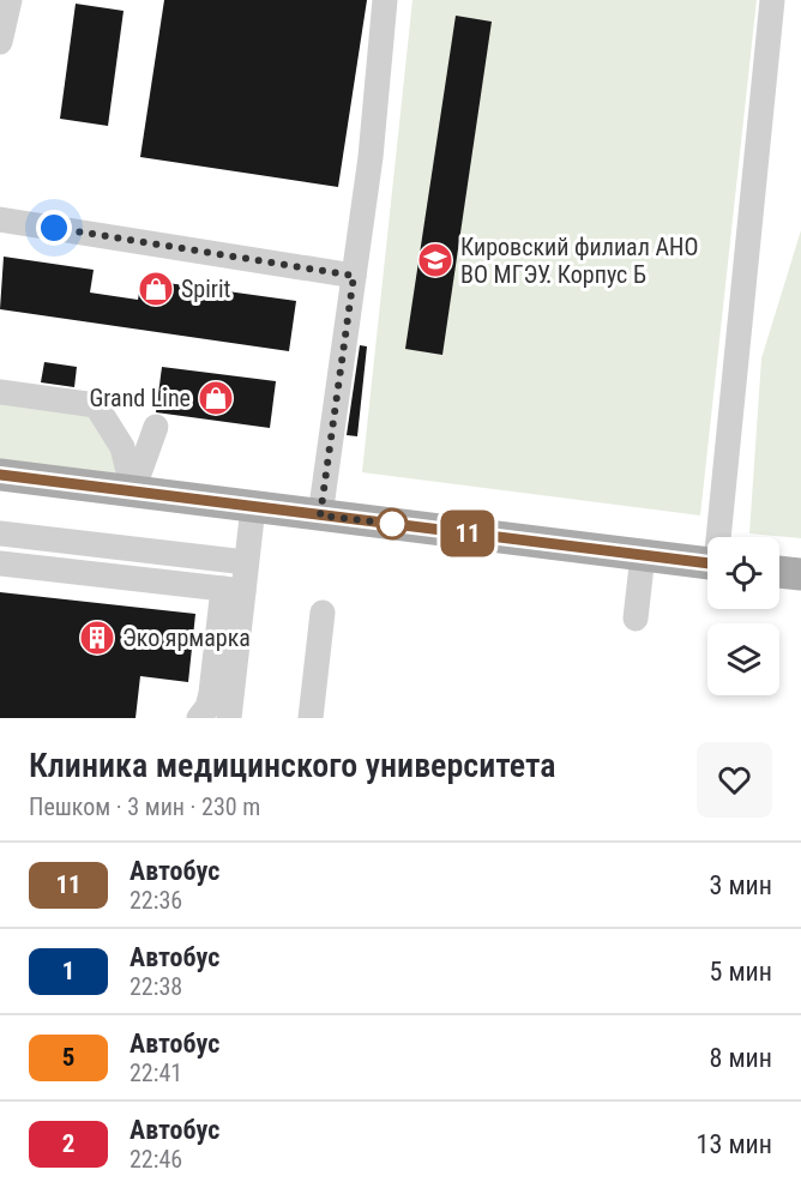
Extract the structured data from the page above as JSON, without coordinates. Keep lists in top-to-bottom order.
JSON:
{
  "places": {
    "school or university": ["Кировский филиал АНО ВО МГЭУ. Корпус Б"],
    "shop": ["Spirit", "Grand Line"],
    "building": ["Эко ярмарка"]
  },
  "lines": ["bus line 11"],
  "page": {
    "on_map": "11",
    "heading": ["Клиника медицинского университета", "Пешком · 3 мин · 230 m"],
    "list": [
      {
        "mark": "11",
        "name": "Автобус",
        "note": "22:36",
        "value": "3 мин"
      },
      {
        "mark": "1",
        "name": "Автобус",
        "note": "22:38",
        "value": "5 мин"
      },
      {
        "mark": "5",
        "name": "Автобус",
        "note": "22:41",
        "value": "8 мин"
      },
      {
        "mark": "2",
        "name": "Автобус",
        "note": "22:46",
        "value": "13 мин"
      }
    ]
  }
}
